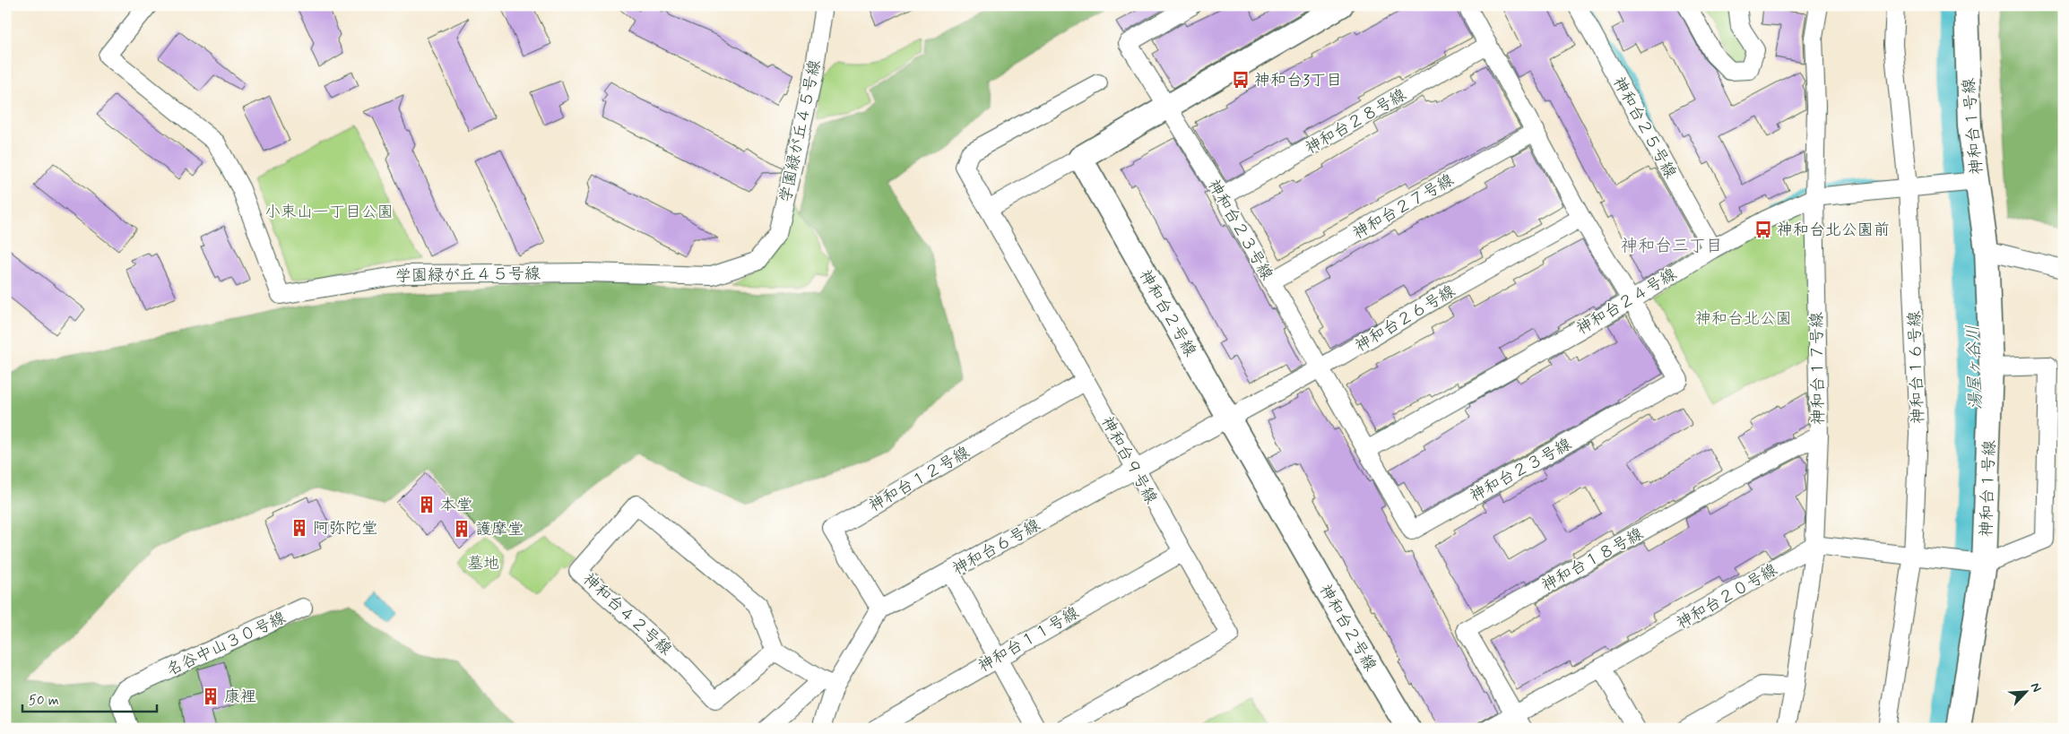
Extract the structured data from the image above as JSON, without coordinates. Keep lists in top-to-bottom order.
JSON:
{
  "streets": {
    "street": [
      "神和台２８号線",
      "神和台１号線",
      "神和台２５号線",
      "学園緑が丘４５号線",
      "神和台２７号線",
      "神和台２３号線",
      "神和台２４号線",
      "神和台２号線",
      "神和台２６号線",
      "神和台１６号線",
      "神和台１７号線",
      "神和台９号線",
      "神和台１２号線",
      "神和台６号線",
      "神和台１８号線",
      "神和台２０号線",
      "神和台４２号線",
      "神和台１１号線",
      "名谷中山３０号線"
    ]
  },
  "crossings": [
    ["神和台２８号線", "神和台２３号線"],
    ["神和台１号線", "神和台２４号線"],
    ["神和台２５号線", "神和台２４号線"],
    ["神和台２７号線", "神和台２３号線"],
    ["神和台２３号線", "神和台２４号線"],
    ["神和台２３号線", "神和台２６号線"],
    ["神和台２４号線", "神和台１６号線"],
    ["神和台２４号線", "神和台１７号線"],
    ["神和台２号線", "神和台２６号線"],
    ["神和台２号線", "神和台６号線"],
    ["神和台２６号線", "神和台６号線"],
    ["神和台１７号線", "神和台１８号線"],
    ["神和台１７号線", "神和台２０号線"],
    ["神和台９号線", "神和台１２号線"],
    ["神和台９号線", "神和台６号線"],
    ["神和台９号線", "神和台１１号線"],
    ["神和台１２号線", "神和台６号線"],
    ["神和台１８号線", "神和台２０号線"]
  ],
  "districts": ["神和台三丁目"],
  "water": ["湯屋ヶ谷川"],
  "parks": ["小束山一丁目公園", "神和台北公園", "墓地"],
  "places": {
    "bus stop": ["神和台3丁目", "神和台北公園前"],
    "building": [
      "本堂",
      "阿弥陀堂",
      "護摩堂",
      "康裡"
    ]
  },
  "scale_bar": "50 m",
  "north": "top right"
}
